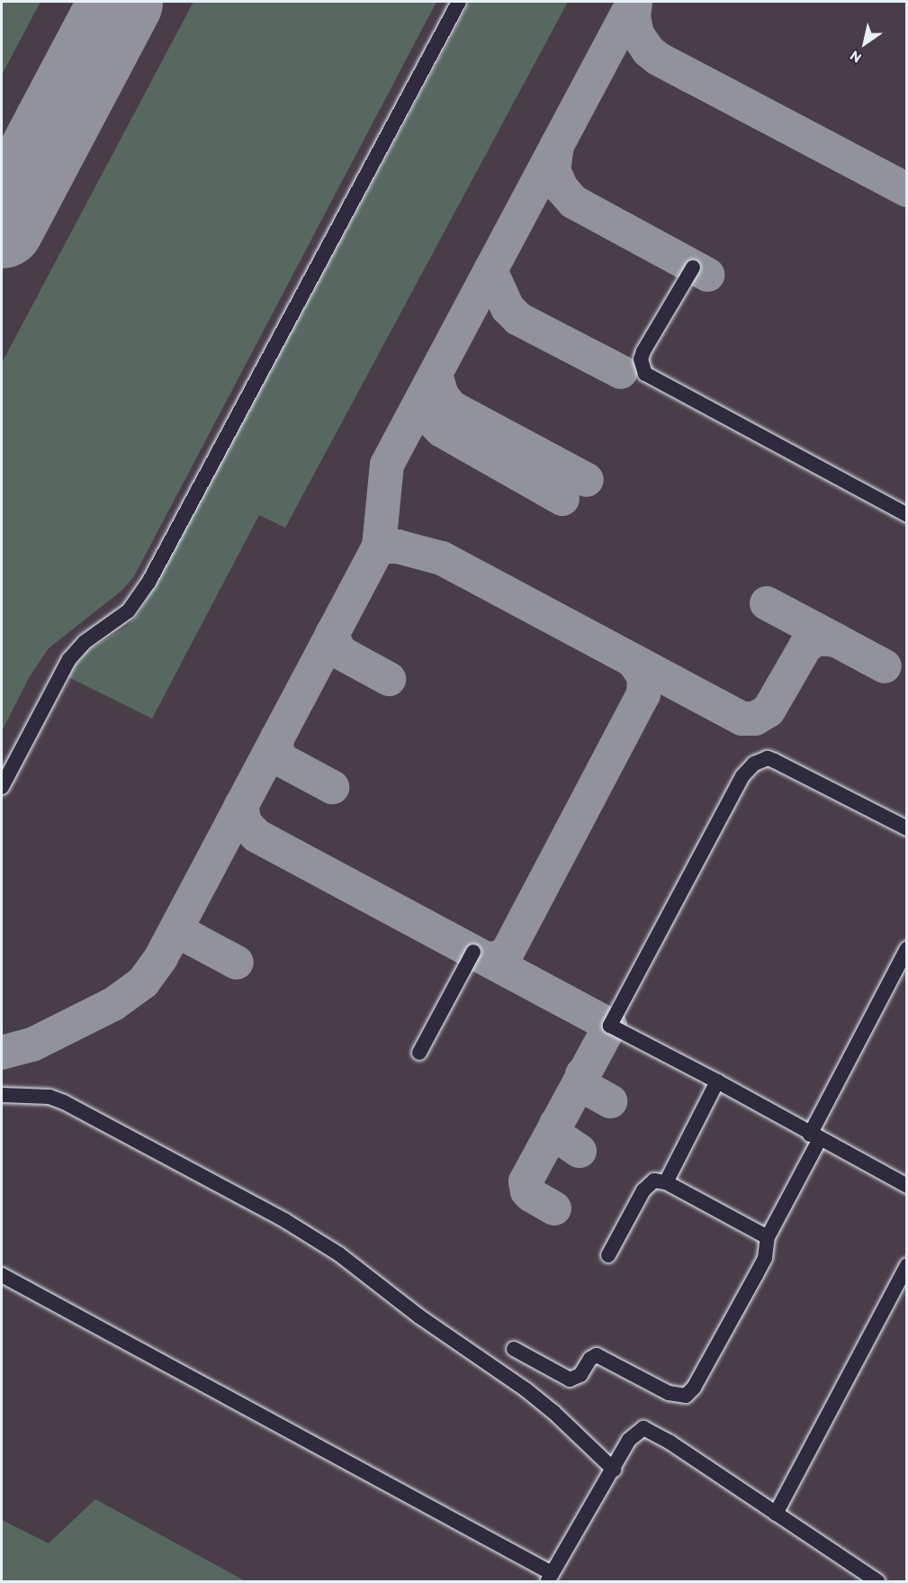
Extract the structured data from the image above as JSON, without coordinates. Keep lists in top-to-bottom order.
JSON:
{
  "north": "bottom left"
}
